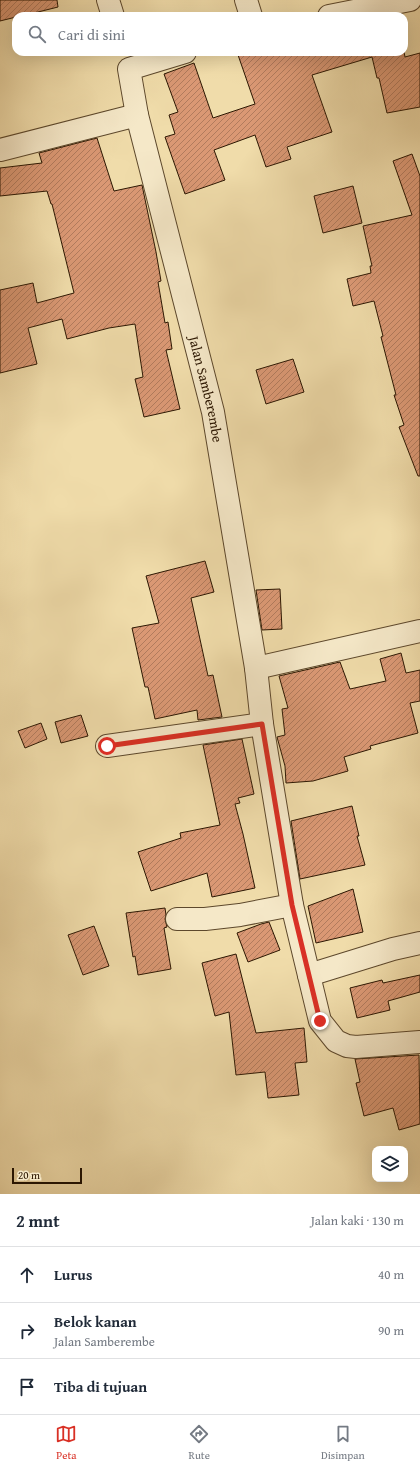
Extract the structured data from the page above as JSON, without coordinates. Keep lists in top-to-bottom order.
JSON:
{
  "streets": {
    "street": ["Jalan Samberembe"]
  },
  "scale_bar": "20 m",
  "page": {
    "search": "Cari di sini",
    "scale": "20 m",
    "heading": ["2 mnt", "Jalan kaki · 130 m"],
    "list": [
      ["Lurus", "40 m"],
      ["Belok kanan", "Jalan Samberembe", "90 m"],
      "Tiba di tujuan"
    ],
    "nav": ["Peta", "Rute", "Disimpan"]
  }
}
